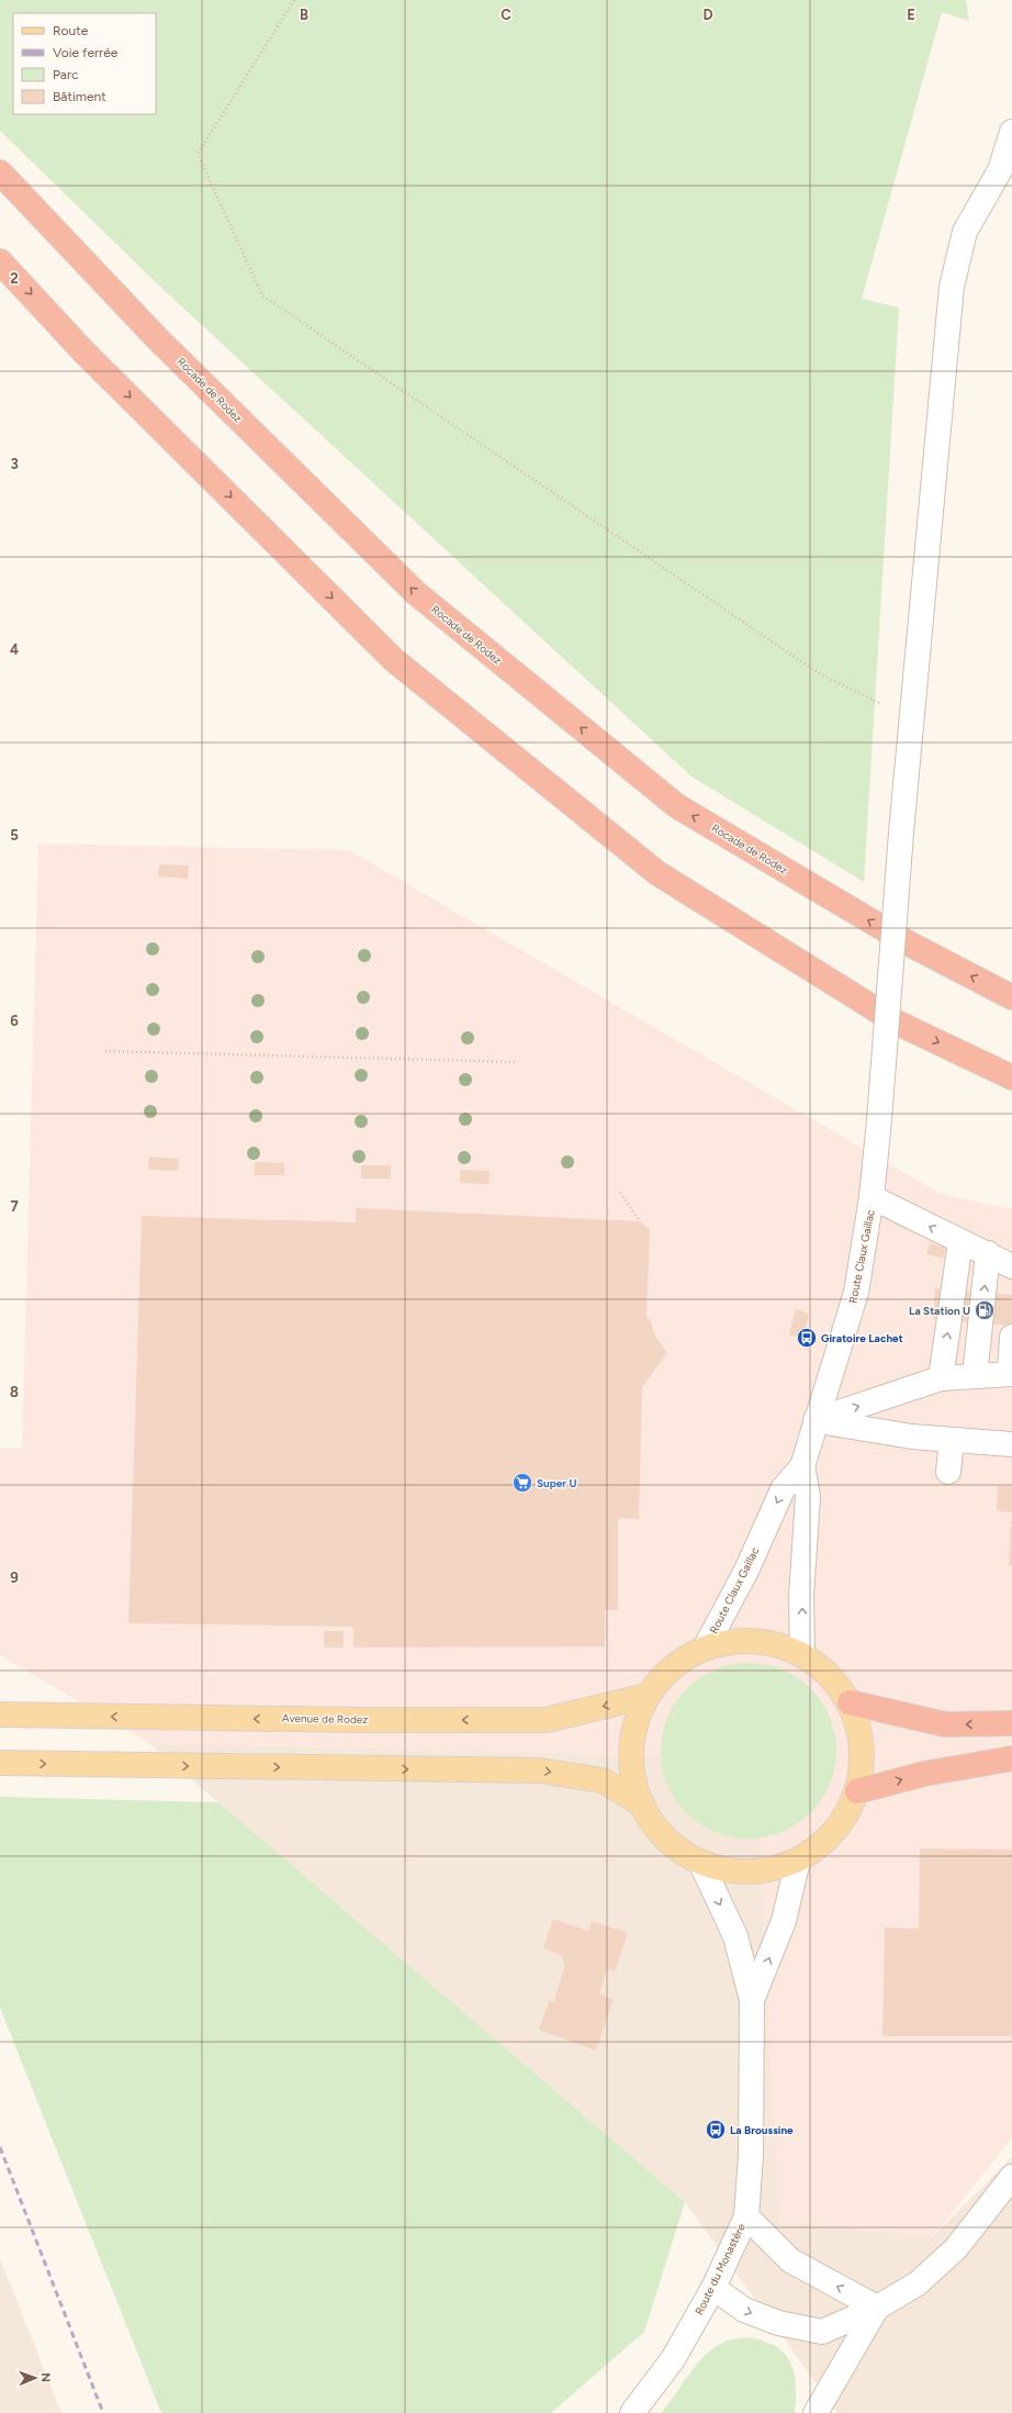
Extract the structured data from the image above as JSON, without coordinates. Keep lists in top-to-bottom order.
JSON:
{
  "streets": {
    "highway": ["Rocade de Rodez"],
    "main road": ["Avenue de Rodez"],
    "street": ["Route Claux Gaillac", "Route du Monastère"]
  },
  "places": {
    "fuel station": ["La Station U"],
    "bus stop": ["Giratoire Lachet", "La Broussine"],
    "supermarket": ["Super U"]
  },
  "legend": [
    "Route",
    "Voie ferrée",
    "Parc",
    "Bâtiment"
  ],
  "north": "right",
  "grid": {
    "columns": [
      "B",
      "C",
      "D",
      "E"
    ],
    "rows": [
      "2",
      "3",
      "4",
      "5",
      "6",
      "7",
      "8",
      "9"
    ]
  }
}
